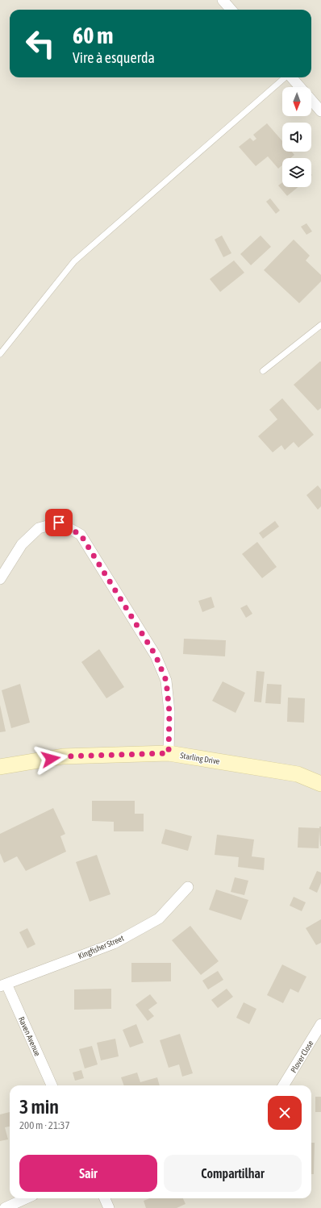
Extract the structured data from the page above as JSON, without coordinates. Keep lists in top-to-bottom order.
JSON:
{
  "streets": {
    "street": [
      "Starling Drive",
      "Kingfisher Street",
      "Raven Avenue",
      "Plover Close"
    ]
  },
  "crossings": [
    ["Kingfisher Street", "Raven Avenue"]
  ],
  "north": "bottom",
  "page": {
    "turn": ["60 m", "Vire à esquerda"],
    "heading": ["3 min", "200 m · 21:37"],
    "buttons": ["Sair", "Compartilhar"]
  }
}
